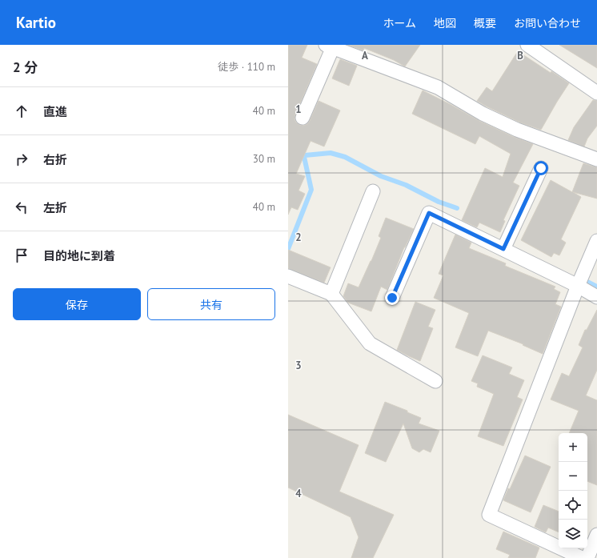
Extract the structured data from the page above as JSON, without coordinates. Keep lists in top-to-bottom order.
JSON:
{
  "page": {
    "header": "Kartio",
    "nav": [
      "ホーム",
      "地図",
      "概要",
      "お問い合わせ"
    ],
    "heading": ["2 分", "徒歩 · 110 m"],
    "list": [
      ["直進", "40 m"],
      ["右折", "30 m"],
      ["左折", "40 m"],
      "目的地に到着"
    ],
    "buttons": ["保存", "共有"],
    "map_buttons": ["+", "−"]
  },
  "grid": {
    "columns": ["A", "B"],
    "rows": [
      "1",
      "2",
      "3",
      "4"
    ]
  }
}
